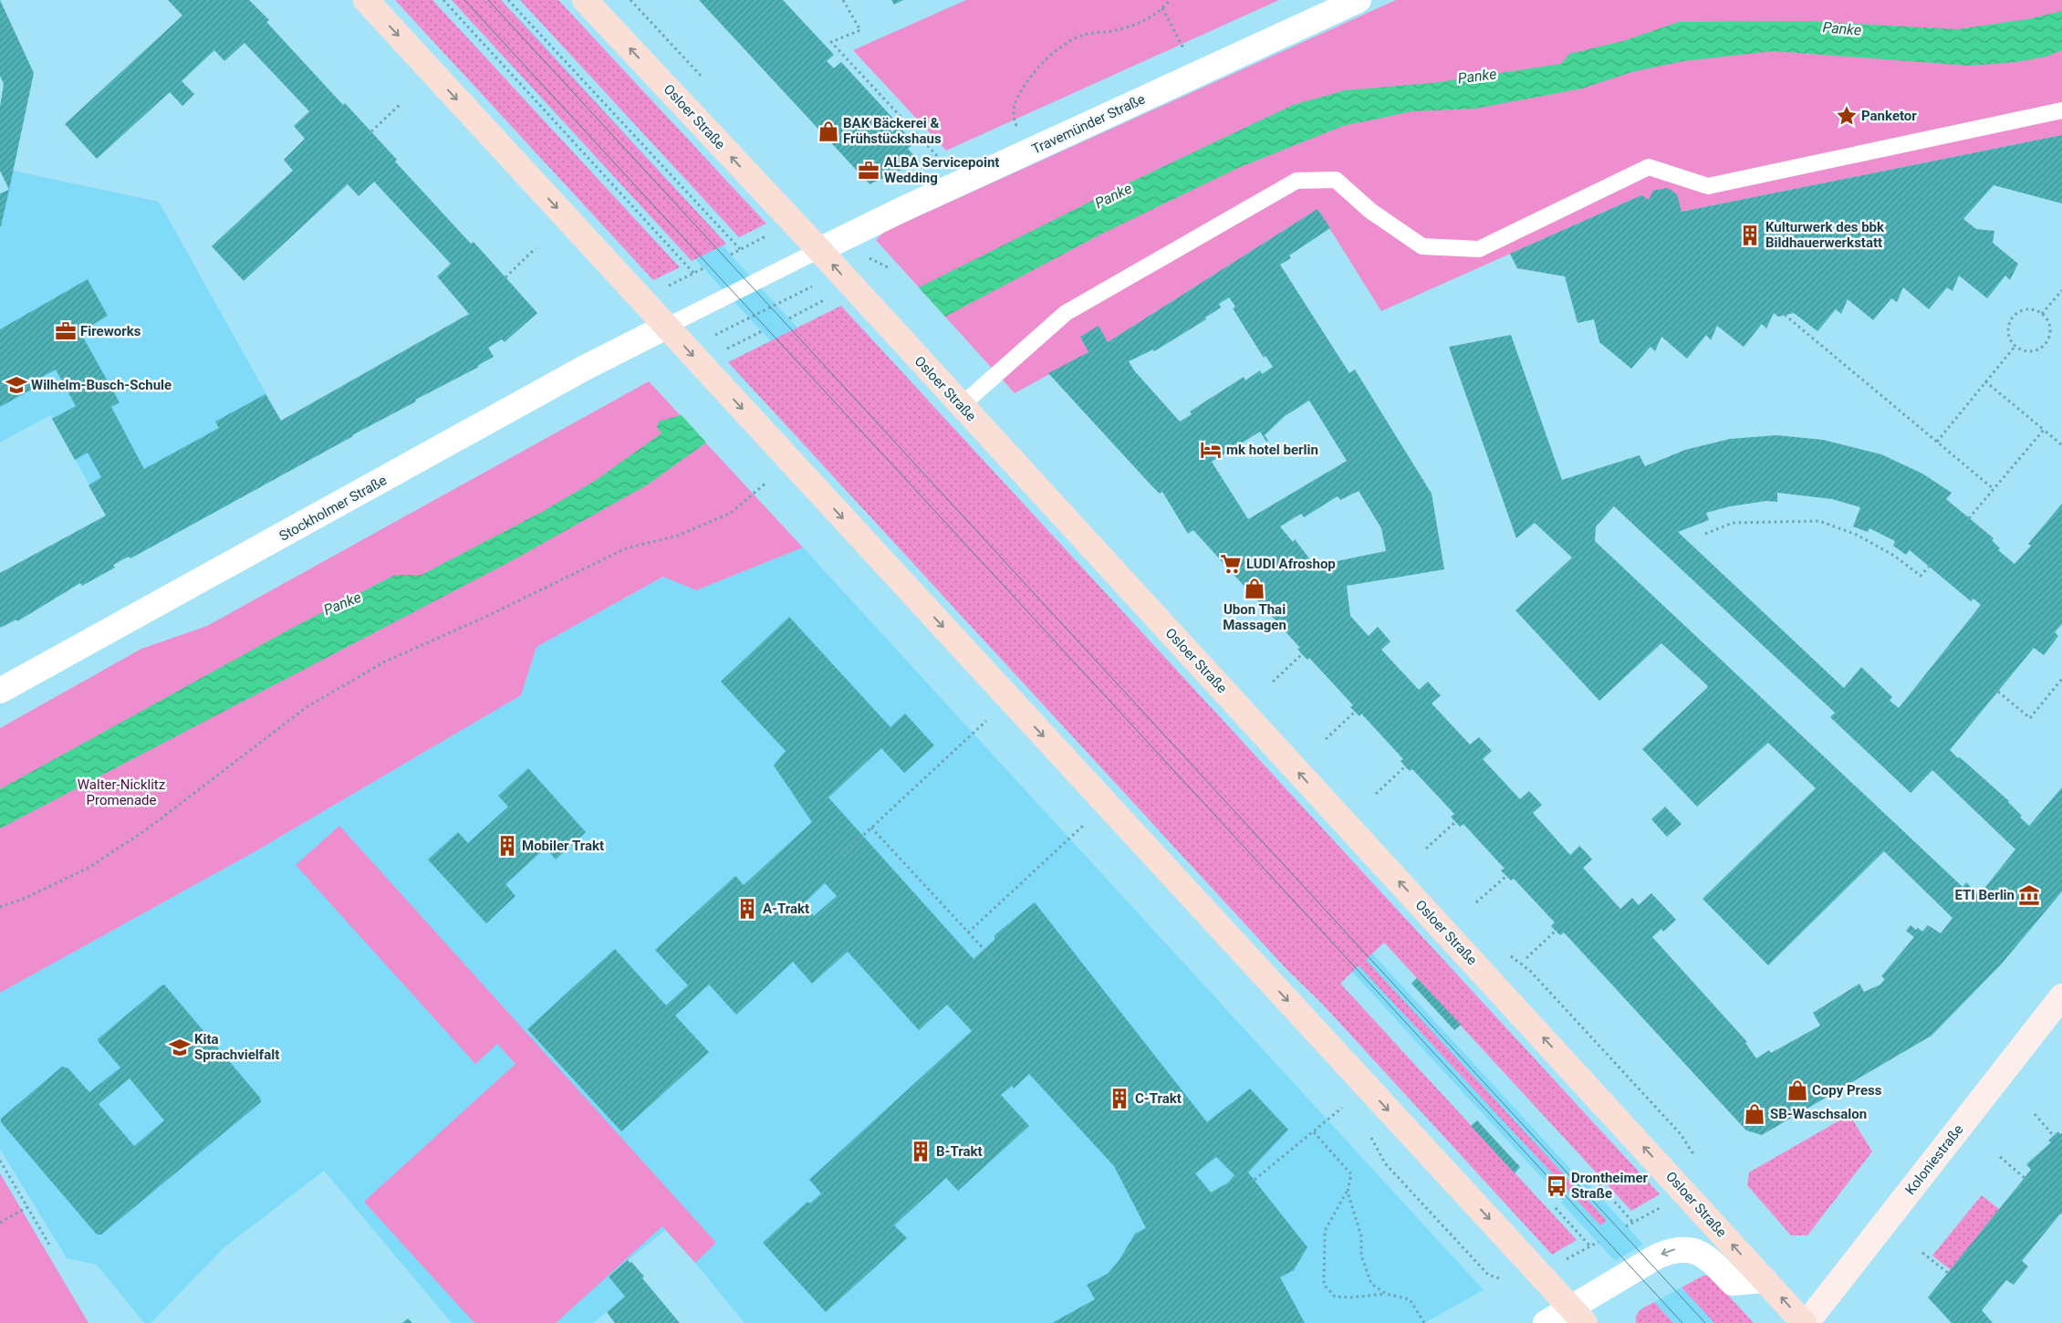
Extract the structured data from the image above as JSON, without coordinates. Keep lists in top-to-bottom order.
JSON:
{
  "streets": {
    "main road": ["Osloer Straße", "Koloniestraße"],
    "street": ["Travemünder Straße", "Stockholmer Straße"]
  },
  "crossings": [
    ["Osloer Straße", "Travemünder Straße"],
    ["Osloer Straße", "Koloniestraße"]
  ],
  "water": ["Panke"],
  "parks": ["Walter-Nicklitz Promenade"],
  "places": {
    "place": ["Panketor"],
    "shop": [
      "BAK Bäckerei & Frühstückshaus",
      "Ubon Thai Massagen",
      "Copy Press",
      "SB-Waschsalon"
    ],
    "office": ["ALBA Servicepoint Wedding", "Fireworks"],
    "building": [
      "Kulturwerk des bbk Bildhauerwerkstatt",
      "Mobiler Trakt",
      "A-Trakt",
      "C-Trakt",
      "B-Trakt"
    ],
    "school or university": ["Wilhelm-Busch-Schule", "Kita Sprachvielfalt"],
    "hotel": ["mk hotel berlin"],
    "supermarket": ["LUDI Afroshop"],
    "museum": ["ETI Berlin"],
    "bus stop": ["Drontheimer Straße"]
  }
}
